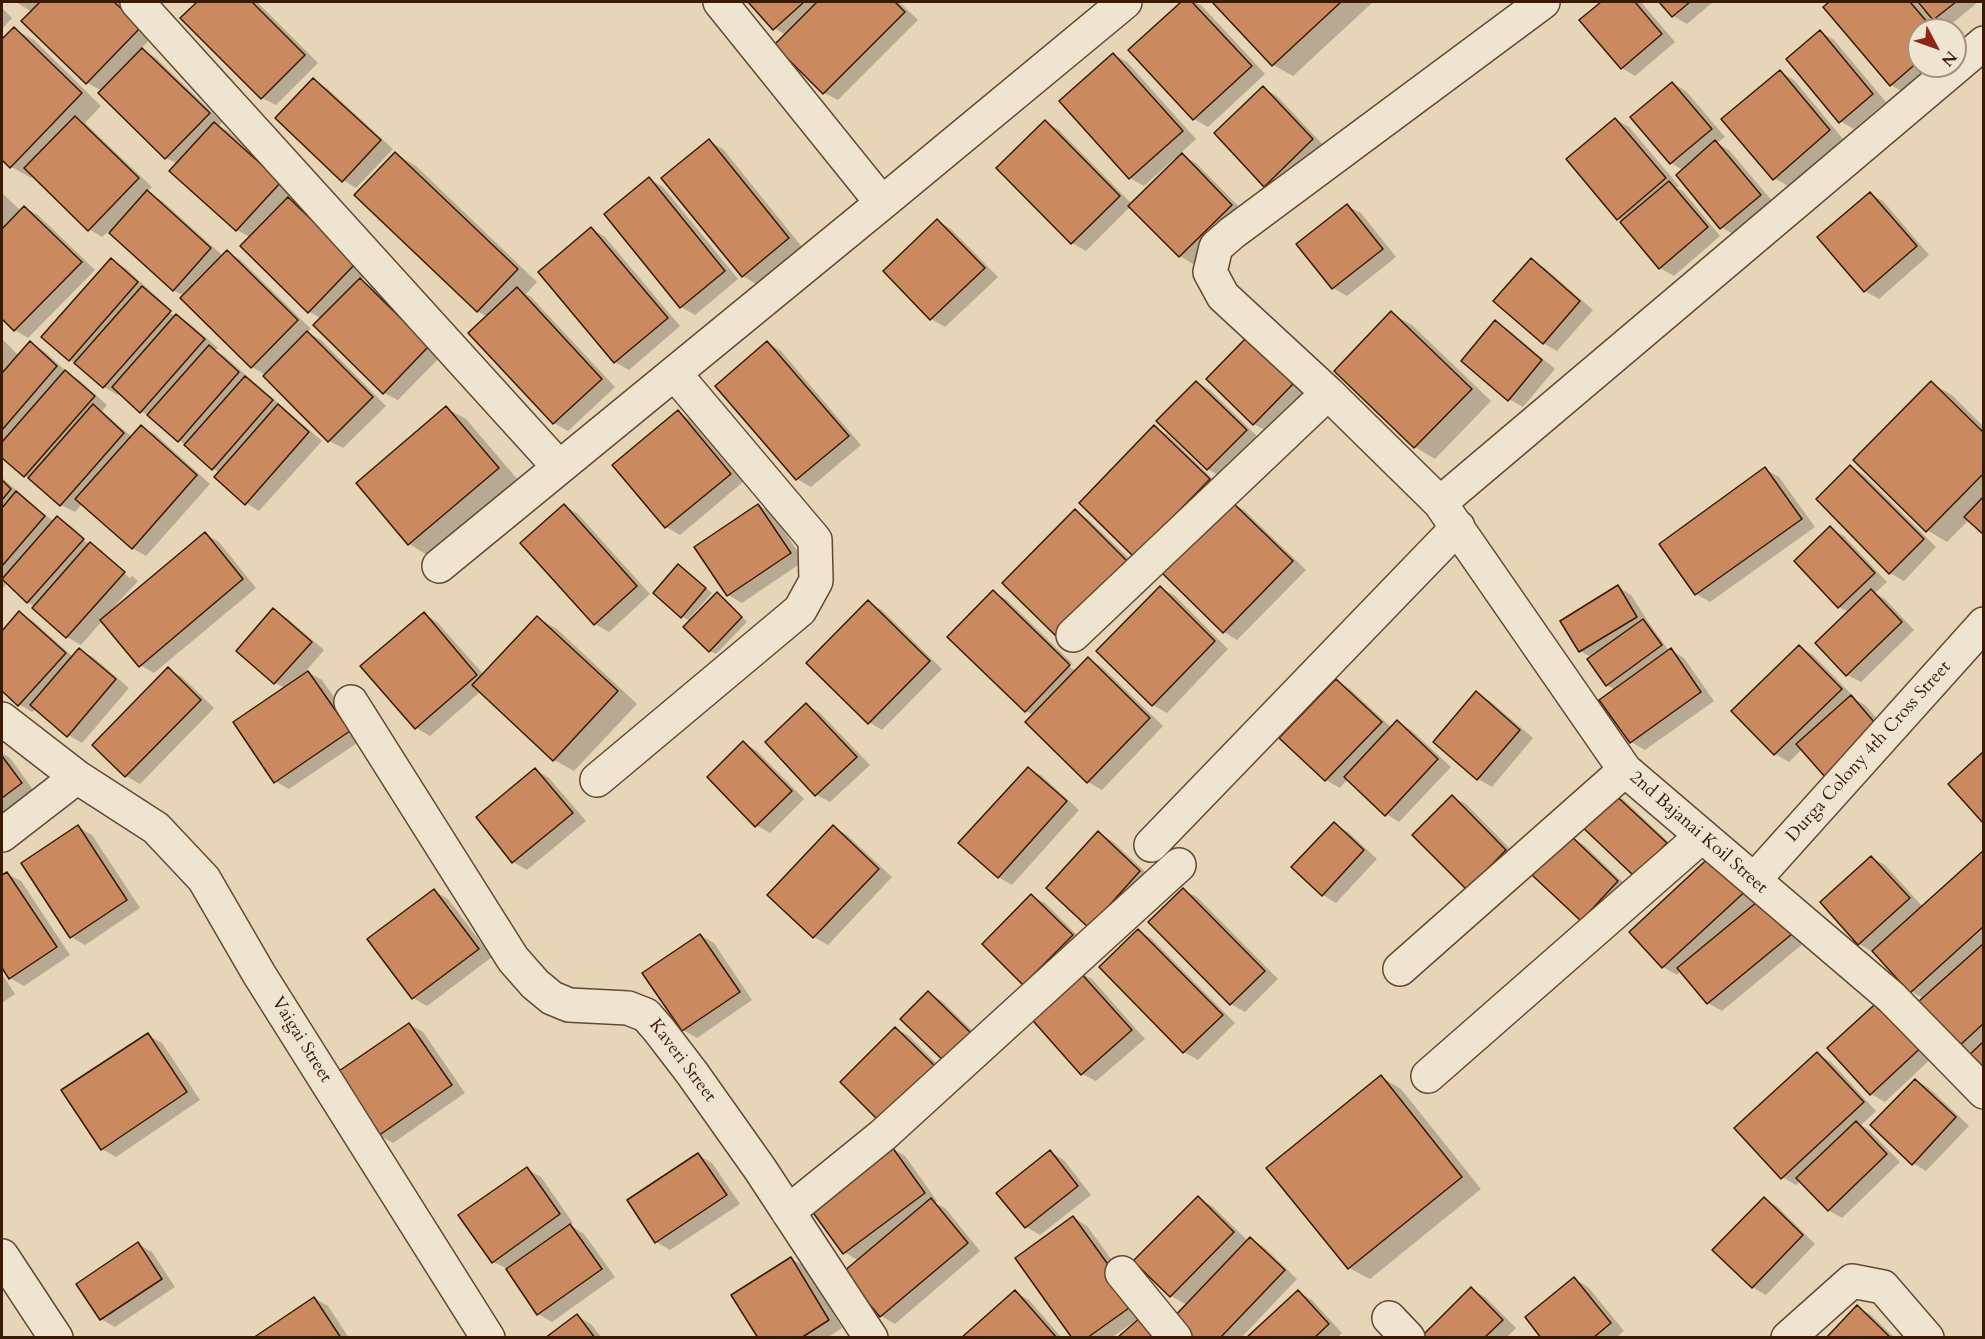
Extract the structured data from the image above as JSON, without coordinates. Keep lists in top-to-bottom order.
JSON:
{
  "streets": {
    "street": [
      "Durga Colony 4th Cross Street",
      "2nd Bajanai Koil Street",
      "Vaigai Street",
      "Kaveri Street"
    ]
  },
  "crossings": [
    ["Durga Colony 4th Cross Street", "2nd Bajanai Koil Street"]
  ],
  "north": "bottom right"
}
